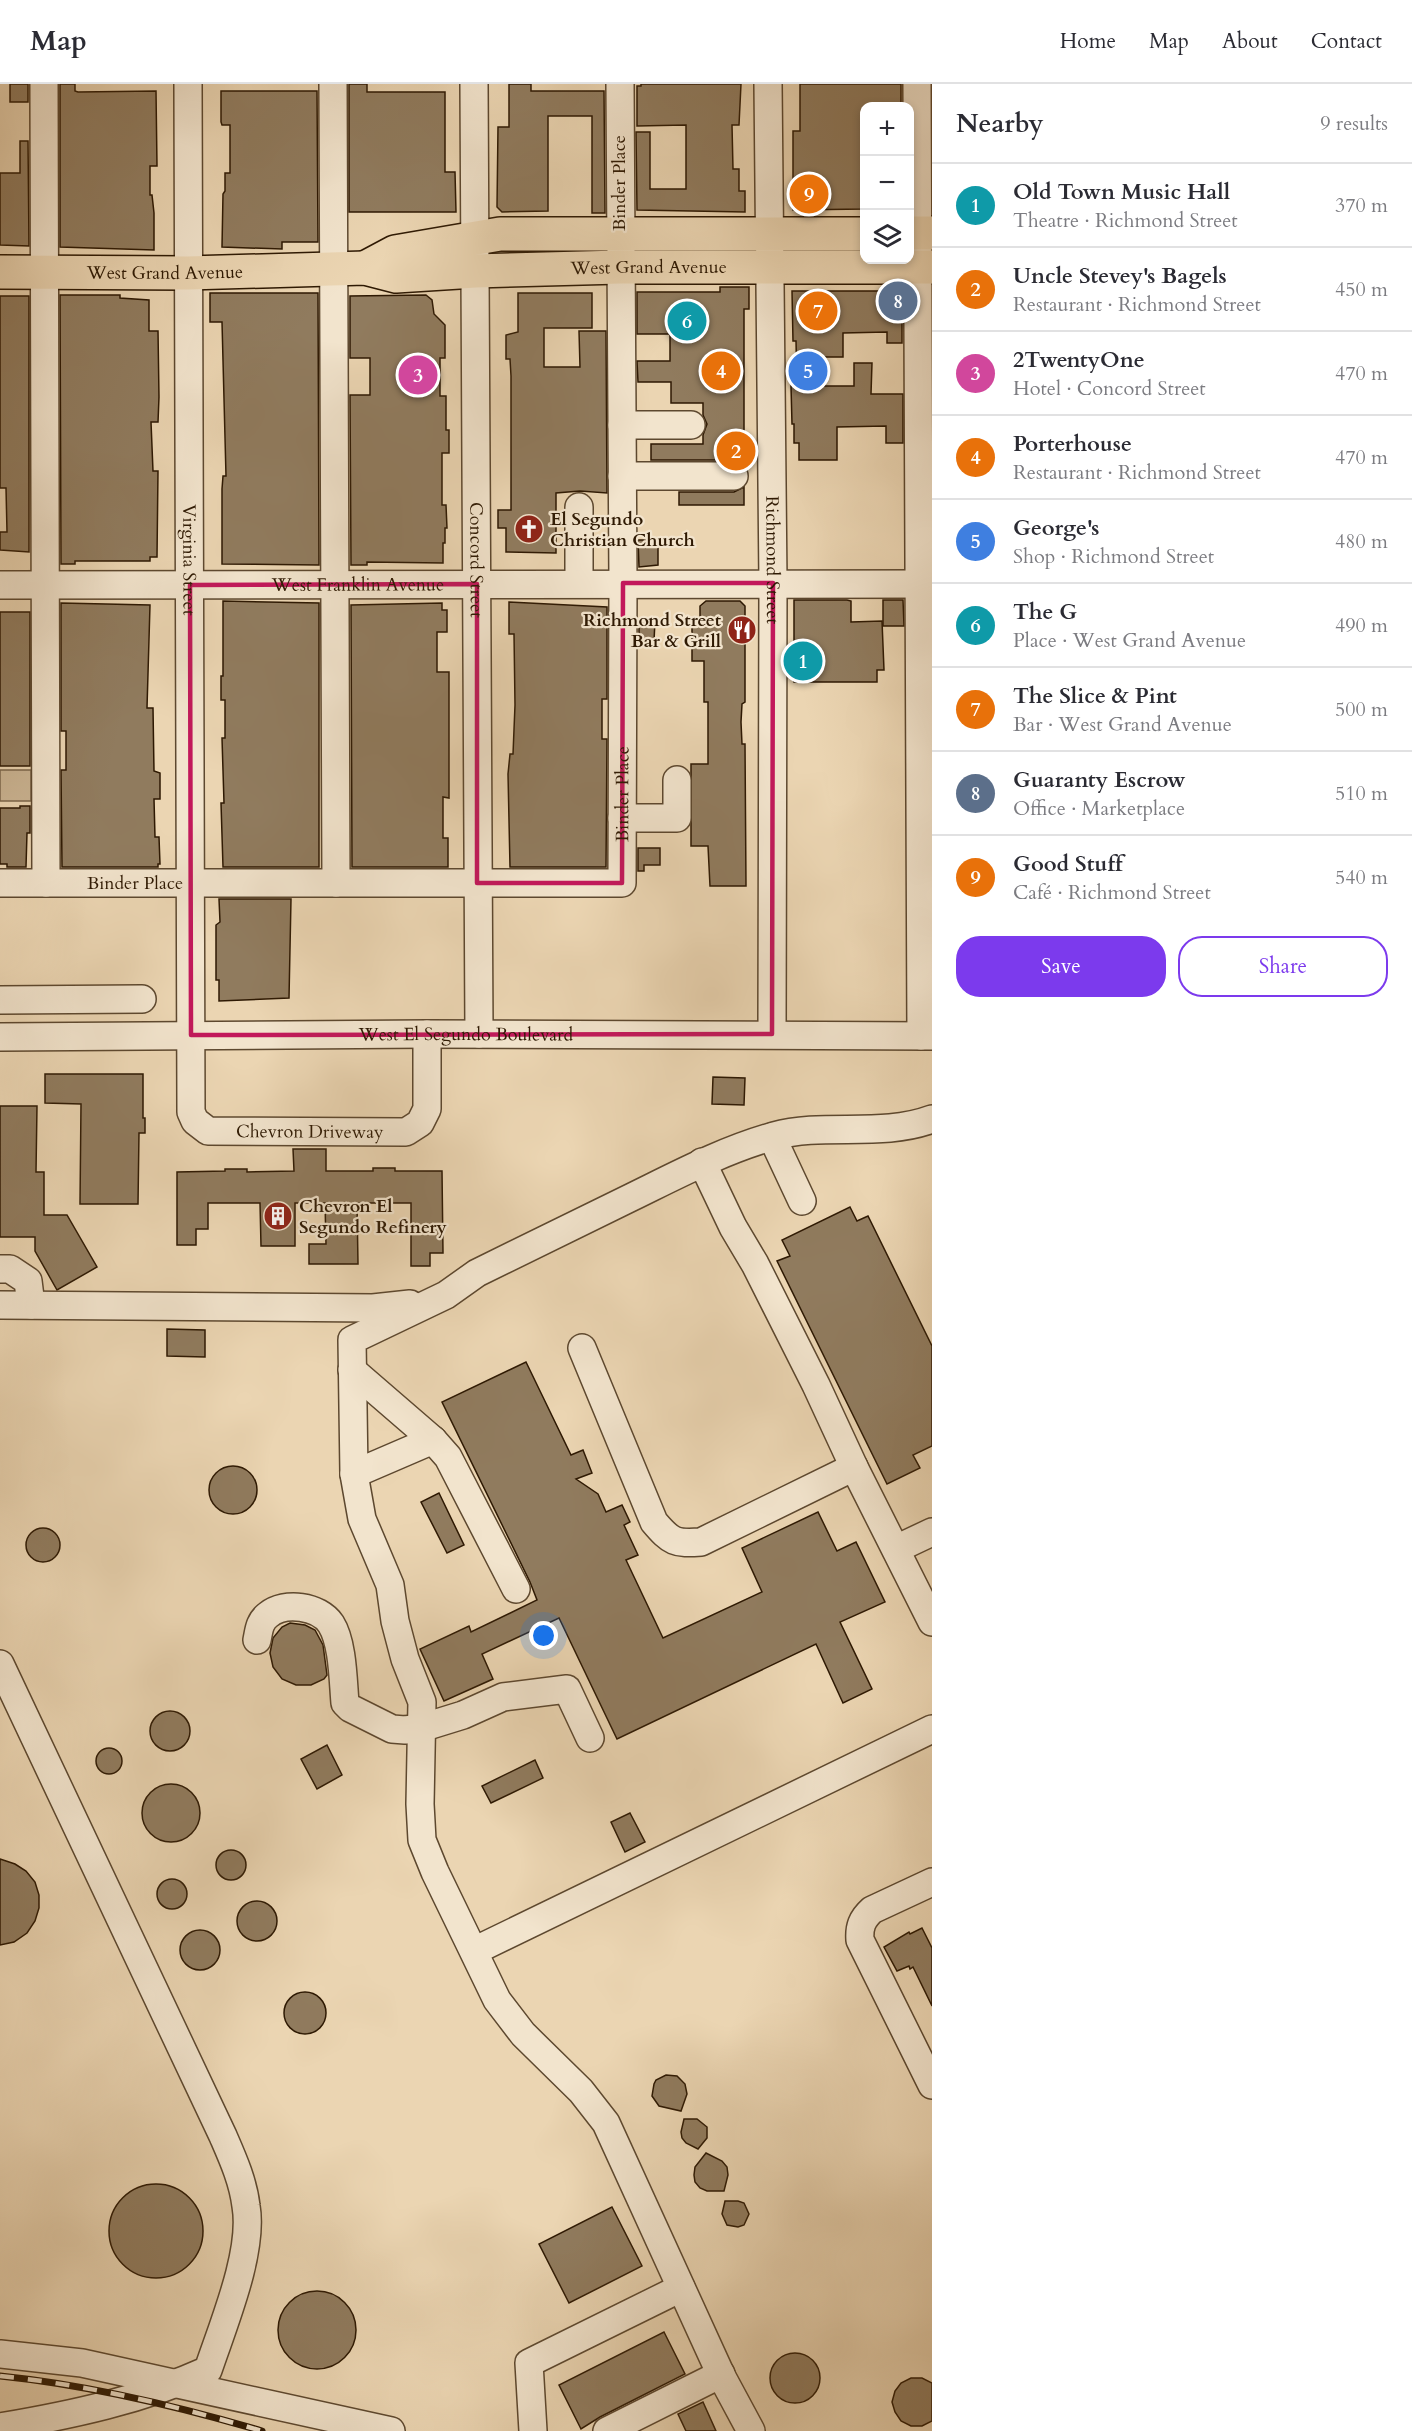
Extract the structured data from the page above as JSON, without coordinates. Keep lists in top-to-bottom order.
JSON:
{
  "streets": {
    "main road": ["West Grand Avenue"],
    "street": [
      "Binder Place",
      "Concord Street",
      "Richmond Street",
      "Virginia Street",
      "West Franklin Avenue",
      "West El Segundo Boulevard",
      "Chevron Driveway"
    ]
  },
  "crossings": [
    ["Binder Place", "West Grand Avenue"],
    ["Binder Place", "Concord Street"],
    ["Binder Place", "Virginia Street"],
    ["Binder Place", "West Franklin Avenue"],
    ["West Grand Avenue", "Concord Street"],
    ["West Grand Avenue", "Richmond Street"],
    ["West Grand Avenue", "Virginia Street"],
    ["Concord Street", "West Franklin Avenue"],
    ["Concord Street", "West El Segundo Boulevard"],
    ["Richmond Street", "West Franklin Avenue"],
    ["Richmond Street", "West El Segundo Boulevard"],
    ["Virginia Street", "West Franklin Avenue"],
    ["Virginia Street", "West El Segundo Boulevard"],
    ["Virginia Street", "Chevron Driveway"],
    ["West El Segundo Boulevard", "Chevron Driveway"]
  ],
  "places": {
    "church": ["El Segundo Christian Church"],
    "restaurant": ["Richmond Street Bar & Grill"],
    "building": ["Chevron El Segundo Refinery"]
  },
  "page": {
    "header": "Map",
    "nav": [
      "Home",
      "Map",
      "About",
      "Contact"
    ],
    "heading": ["Nearby", "9 results"],
    "map_buttons": ["+", "−"],
    "list": [
      {
        "mark": "1",
        "name": "Old Town Music Hall",
        "note": "Theatre · Richmond Street",
        "value": "370 m"
      },
      {
        "mark": "2",
        "name": "Uncle Stevey's Bagels",
        "note": "Restaurant · Richmond Street",
        "value": "450 m"
      },
      {
        "mark": "3",
        "name": "2TwentyOne",
        "note": "Hotel · Concord Street",
        "value": "470 m"
      },
      {
        "mark": "4",
        "name": "Porterhouse",
        "note": "Restaurant · Richmond Street",
        "value": "470 m"
      },
      {
        "mark": "5",
        "name": "George's",
        "note": "Shop · Richmond Street",
        "value": "480 m"
      },
      {
        "mark": "6",
        "name": "The G",
        "note": "Place · West Grand Avenue",
        "value": "490 m"
      },
      {
        "mark": "7",
        "name": "The Slice & Pint",
        "note": "Bar · West Grand Avenue",
        "value": "500 m"
      },
      {
        "mark": "8",
        "name": "Guaranty Escrow",
        "note": "Office · Marketplace",
        "value": "510 m"
      },
      {
        "mark": "9",
        "name": "Good Stuff",
        "note": "Café · Richmond Street",
        "value": "540 m"
      }
    ],
    "pins": [
      "9",
      "8",
      "7",
      "6",
      "4",
      "5",
      "3",
      "2",
      "1"
    ],
    "buttons": ["Save", "Share"]
  }
}
